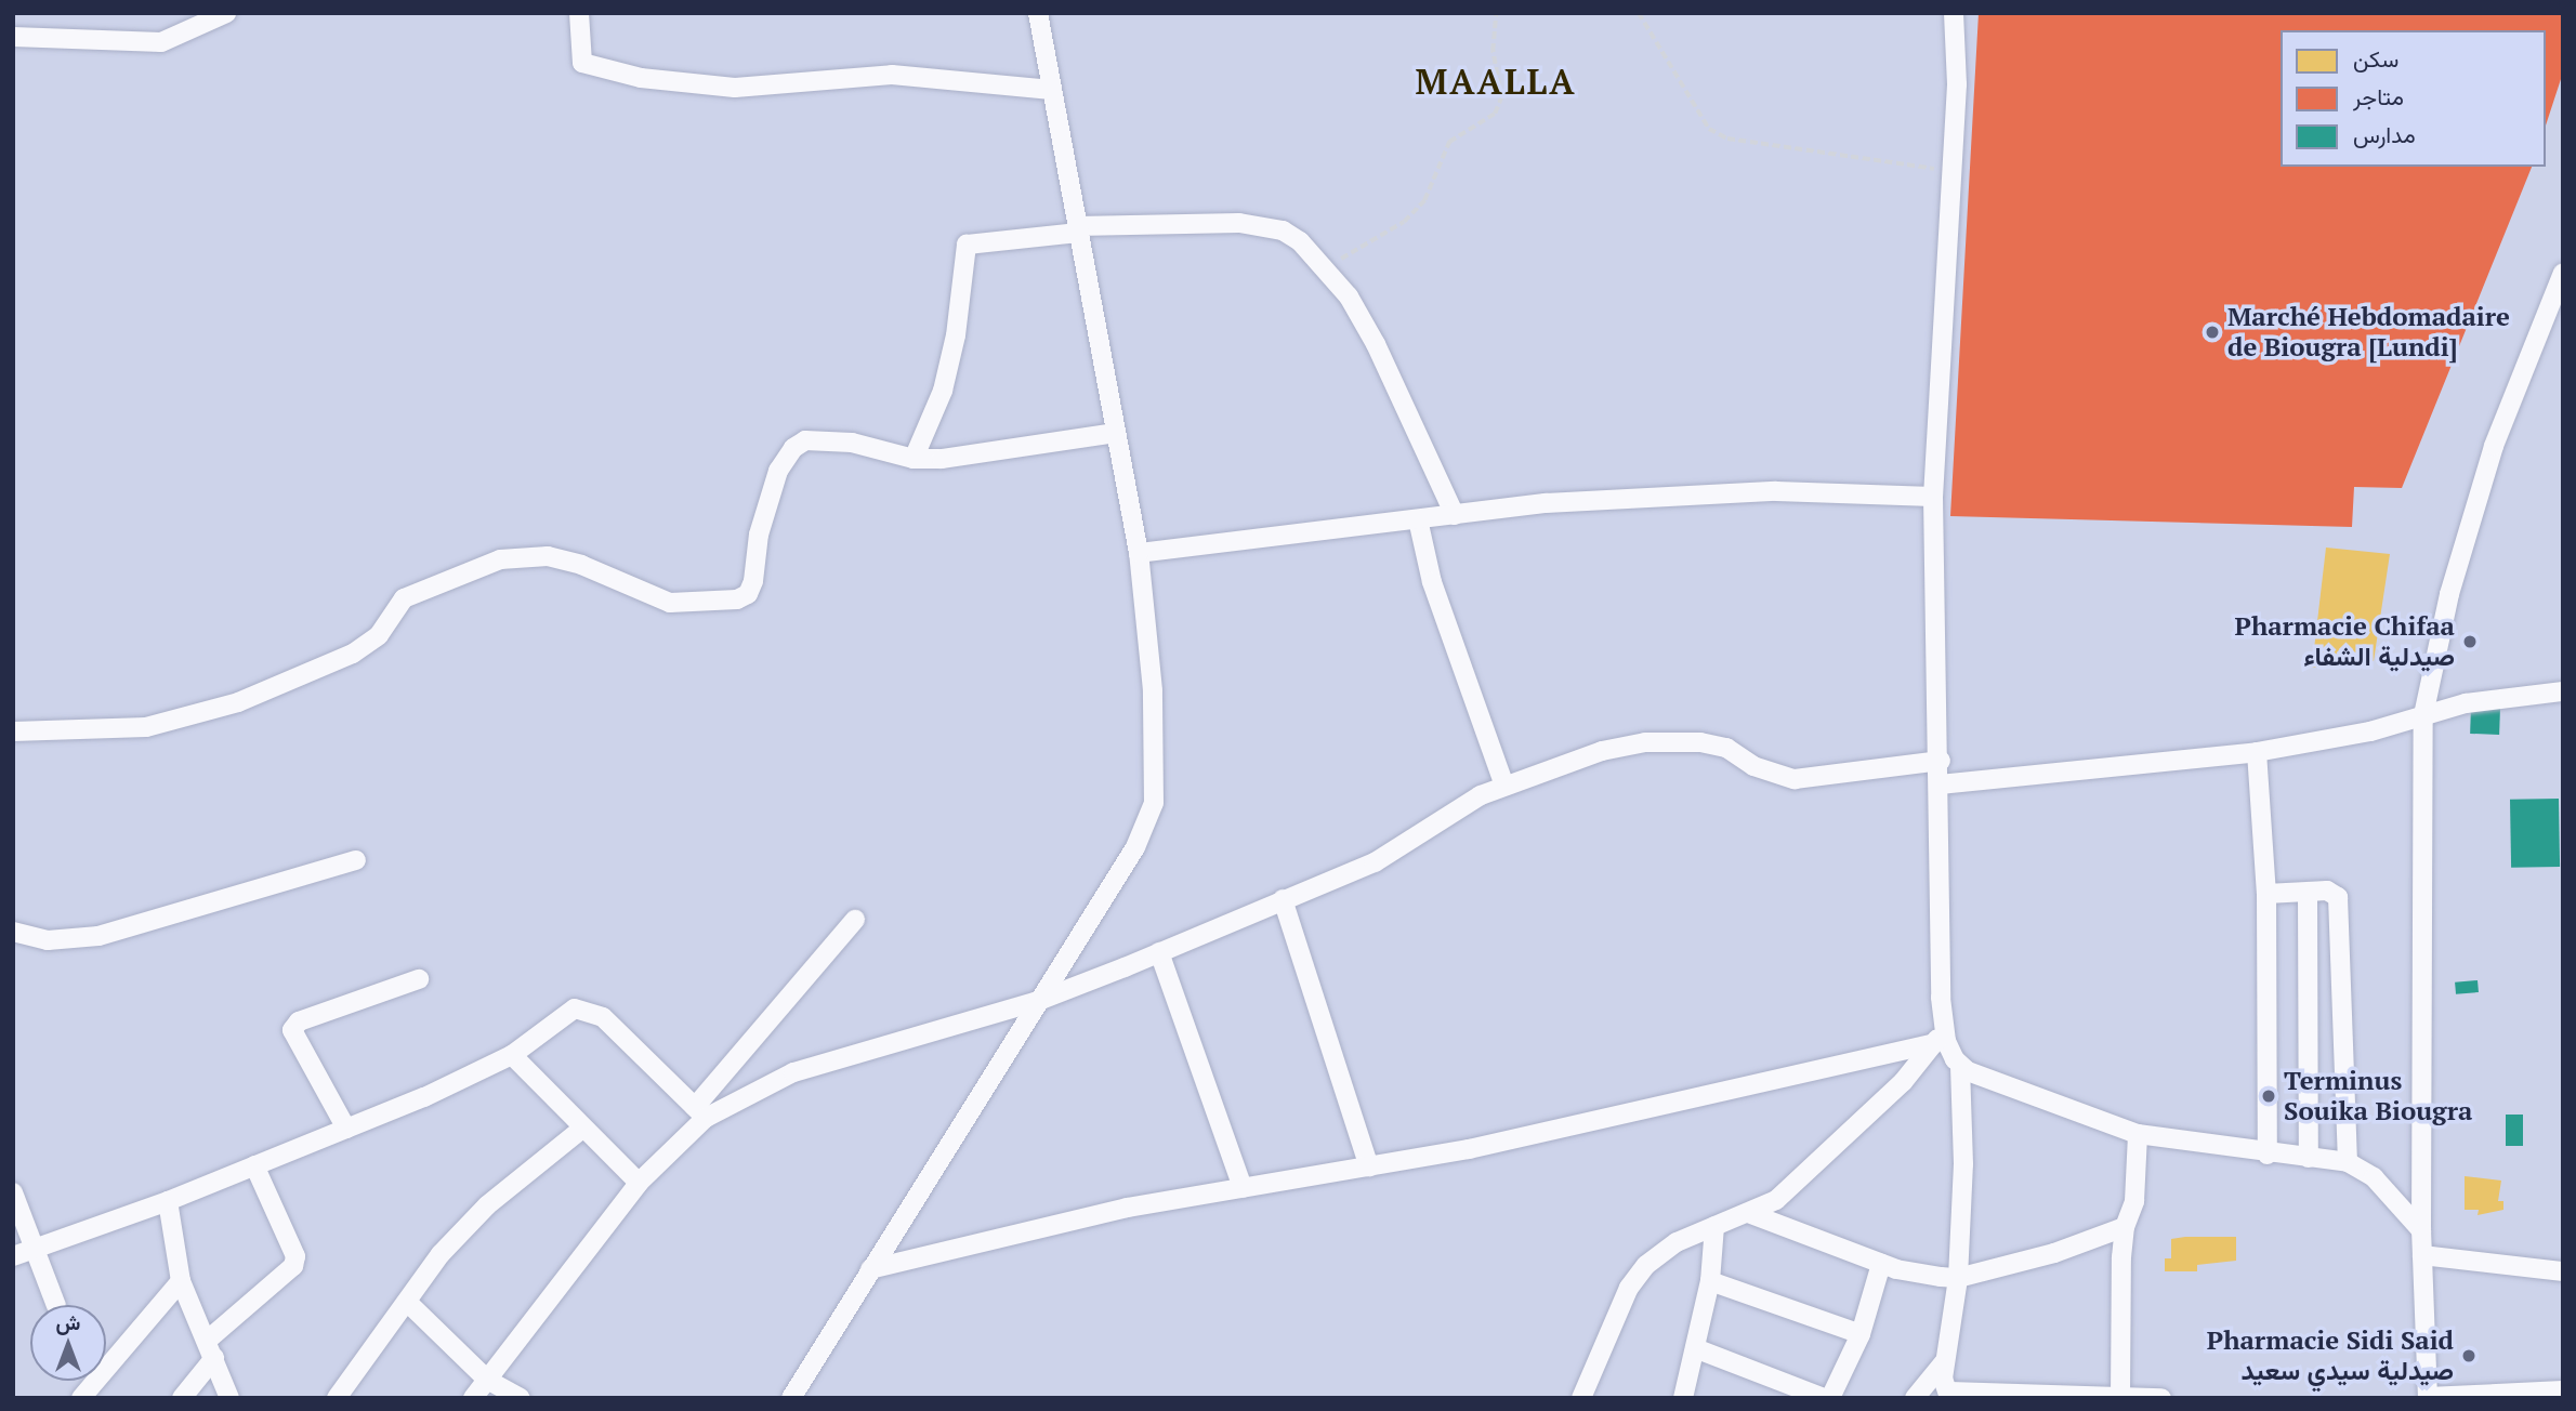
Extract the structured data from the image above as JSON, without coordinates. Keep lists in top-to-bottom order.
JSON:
{
  "districts": ["MAALLA"],
  "places": [
    "Marché Hebdomadaire de Biougra [Lundi]",
    "Pharmacie Chifaa صيدلية الشفاء",
    "Terminus Souika Biougra",
    "Pharmacie Sidi Said صيدلية سيدي سعيد"
  ],
  "legend": ["سكن", "متاجر", "مدارس"],
  "north": "top"
}
